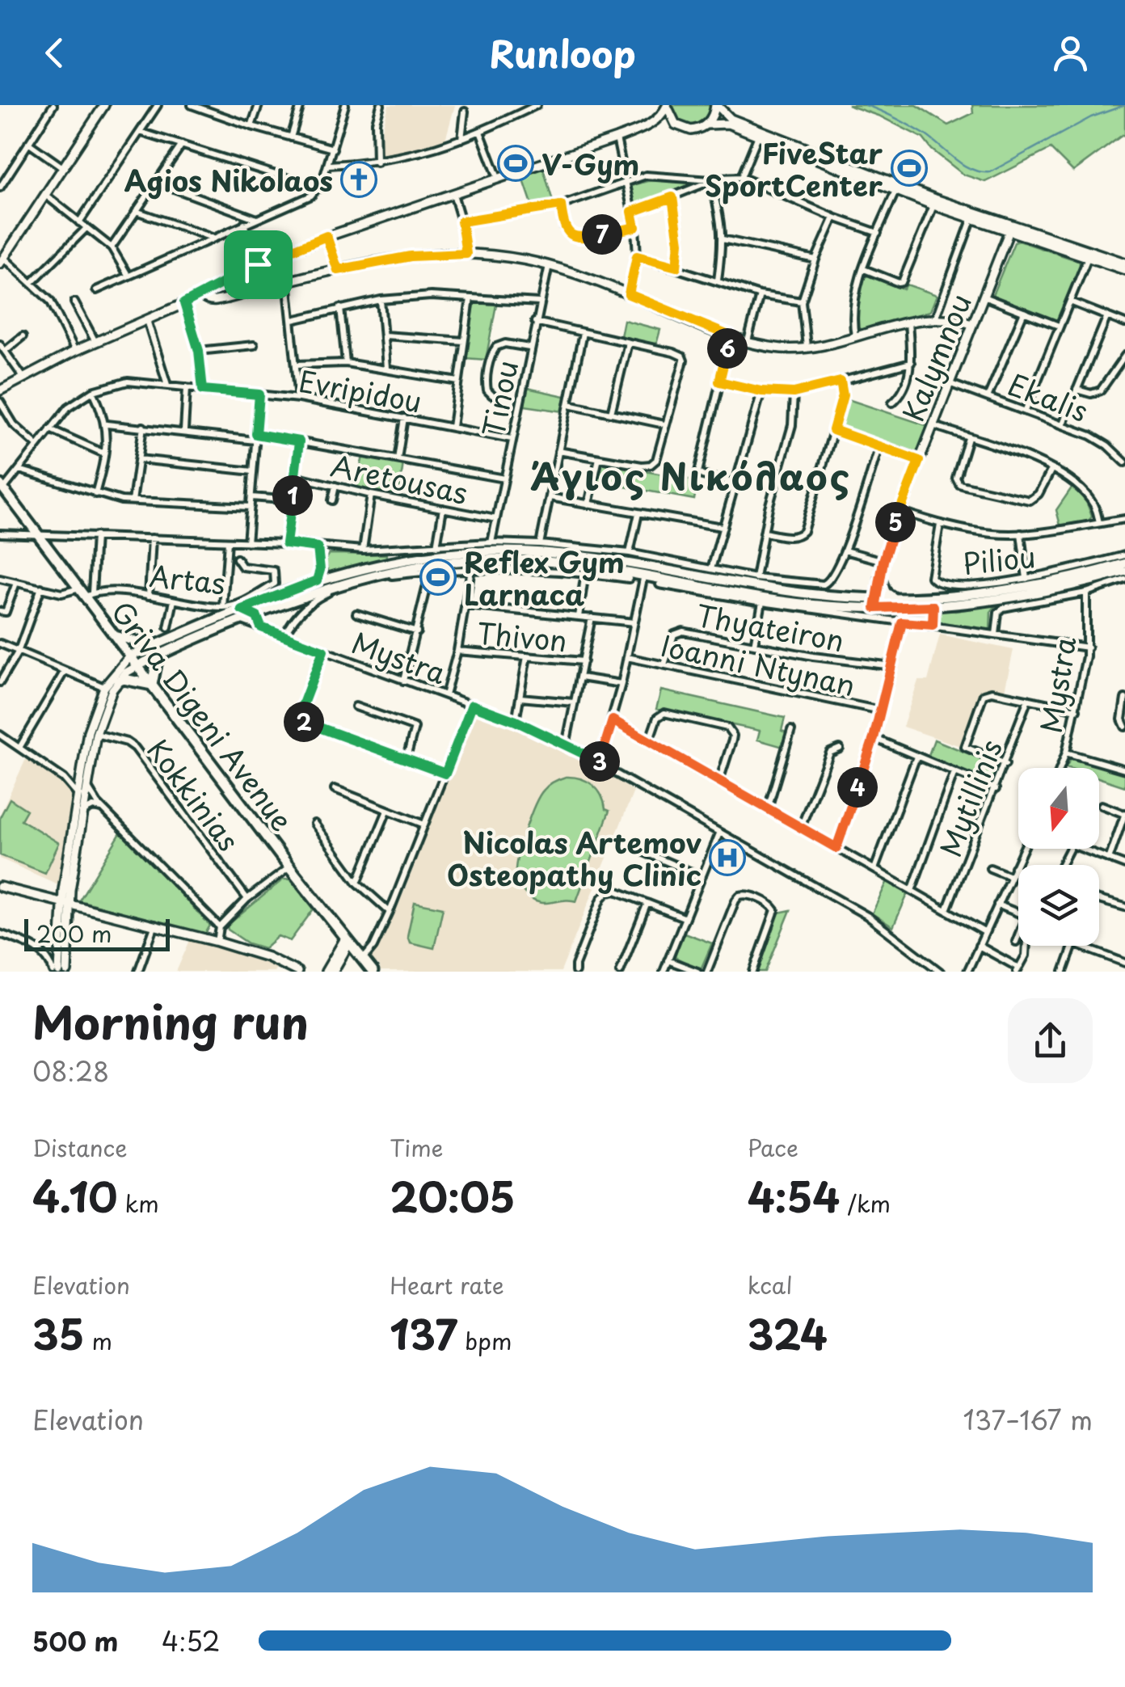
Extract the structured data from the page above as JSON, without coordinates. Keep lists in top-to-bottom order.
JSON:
{
  "streets": {
    "highway": ["Griva Digeni Avenue"],
    "main road": ["Kalymnou"],
    "street": [
      "Evripidou",
      "Ekalis",
      "Tinou",
      "Aretousas",
      "Piliou",
      "Artas",
      "Thyateiron",
      "Thivon",
      "Mystra",
      "Ioanni Ntynan",
      "Kokkinias",
      "Mytillinis"
    ]
  },
  "crossings": [
    ["Kalymnou", "Ekalis"],
    ["Evripidou", "Tinou"],
    ["Evripidou", "Griva Digeni Avenue"],
    ["Tinou", "Aretousas"],
    ["Artas", "Griva Digeni Avenue"],
    ["Thyateiron", "Ioanni Ntynan"]
  ],
  "districts": ["Άγιος Νικόλαος"],
  "places": {
    "sports": ["V-Gym", "FiveStar SportCenter", "Reflex Gym Larnaca"],
    "church": ["Agios Nikolaos"],
    "hospital": ["Nicolas Artemov Osteopathy Clinic"]
  },
  "scale_bar": "200 m",
  "north": "bottom",
  "page": {
    "header": "Runloop",
    "pins": [
      "7",
      "6",
      "1",
      "5",
      "2",
      "3",
      "4"
    ],
    "scale": "200 m",
    "heading": ["Morning run", "08:28"],
    "stats": [
      ["Distance", "4.10 km"],
      ["Time", "20:05"],
      ["Pace", "4:54 /km"],
      ["Elevation", "35 m"],
      ["Heart rate", "137 bpm"],
      ["kcal", "324"]
    ],
    "chart": ["Elevation", "137–167 m"],
    "list": [
      {
        "name": "500 m",
        "note": "4:52"
      }
    ]
  }
}
